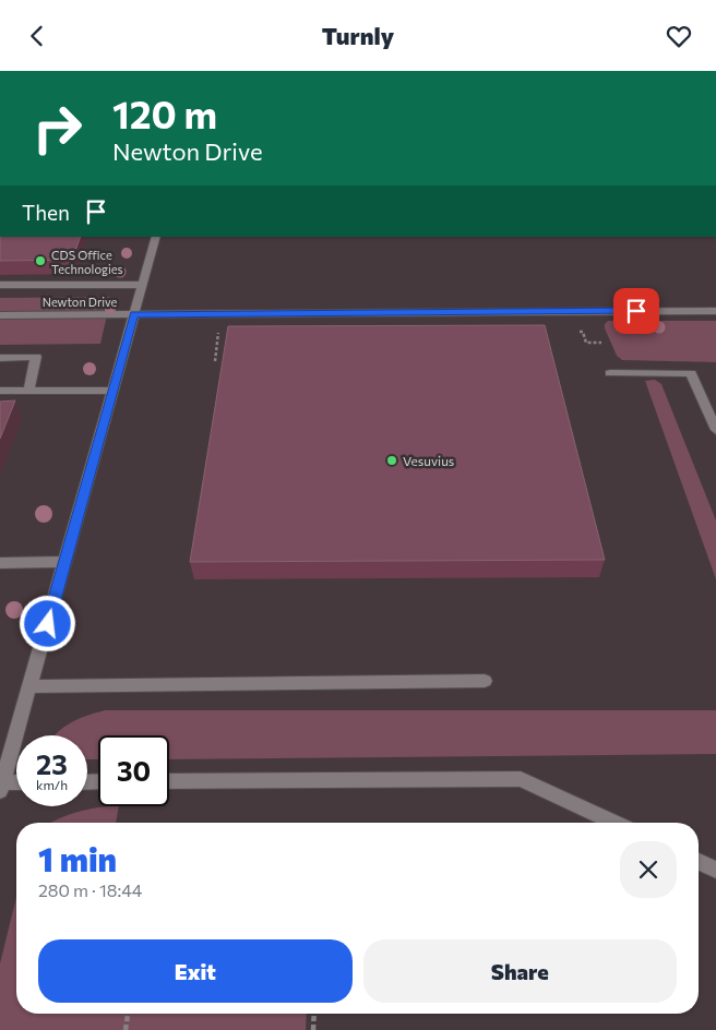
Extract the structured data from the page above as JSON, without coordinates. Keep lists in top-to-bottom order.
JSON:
{
  "streets": {
    "street": ["Newton Drive"]
  },
  "places": ["CDS Office Technologies", "Vesuvius"],
  "page": {
    "header": "Turnly",
    "turn": ["120 m", "Newton Drive"],
    "then": "Then",
    "speed": "23 km/h",
    "limit": "30",
    "heading": ["1 min", "280 m · 18:44"],
    "buttons": ["Exit", "Share"]
  }
}
